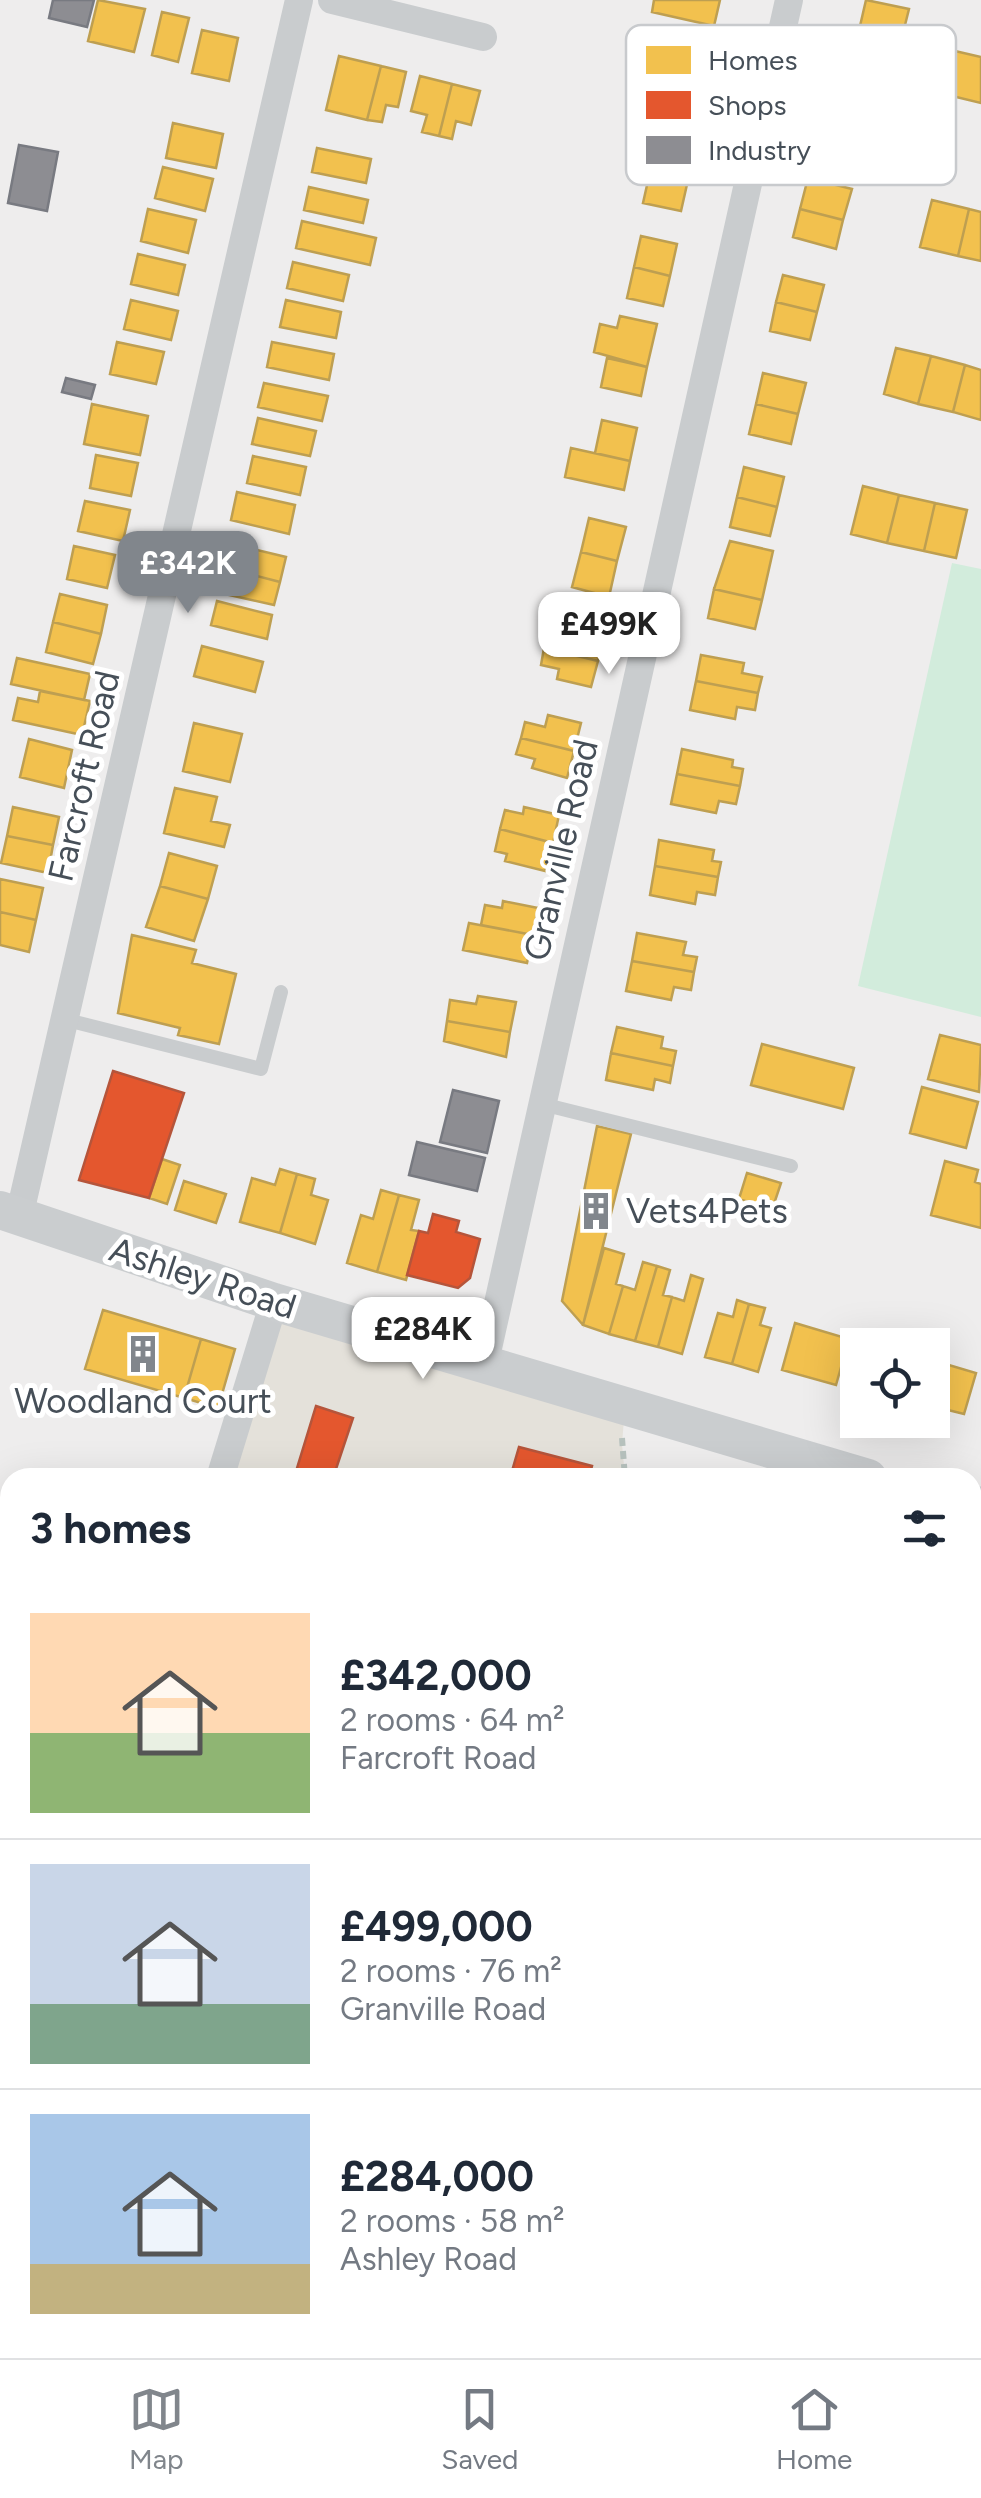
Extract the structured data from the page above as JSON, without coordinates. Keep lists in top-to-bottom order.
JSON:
{
  "streets": {
    "main road": ["Ashley Road"],
    "street": ["Farcroft Road", "Granville Road"]
  },
  "crossings": [
    ["Farcroft Road", "Ashley Road"],
    ["Granville Road", "Ashley Road"]
  ],
  "places": {
    "building": ["Vets4Pets", "Woodland Court"]
  },
  "legend": ["Homes", "Shops", "Industry"],
  "page": {
    "price": ["£342K", "£499K", "£284K"],
    "heading": "3 homes",
    "list": [
      {
        "name": "£342,000",
        "note": "2 rooms · 64 m² · Farcroft Road"
      },
      {
        "name": "£499,000",
        "note": "2 rooms · 76 m² · Granville Road"
      },
      {
        "name": "£284,000",
        "note": "2 rooms · 58 m² · Ashley Road"
      }
    ],
    "tabs": ["Map", "Saved", "Home"]
  }
}
